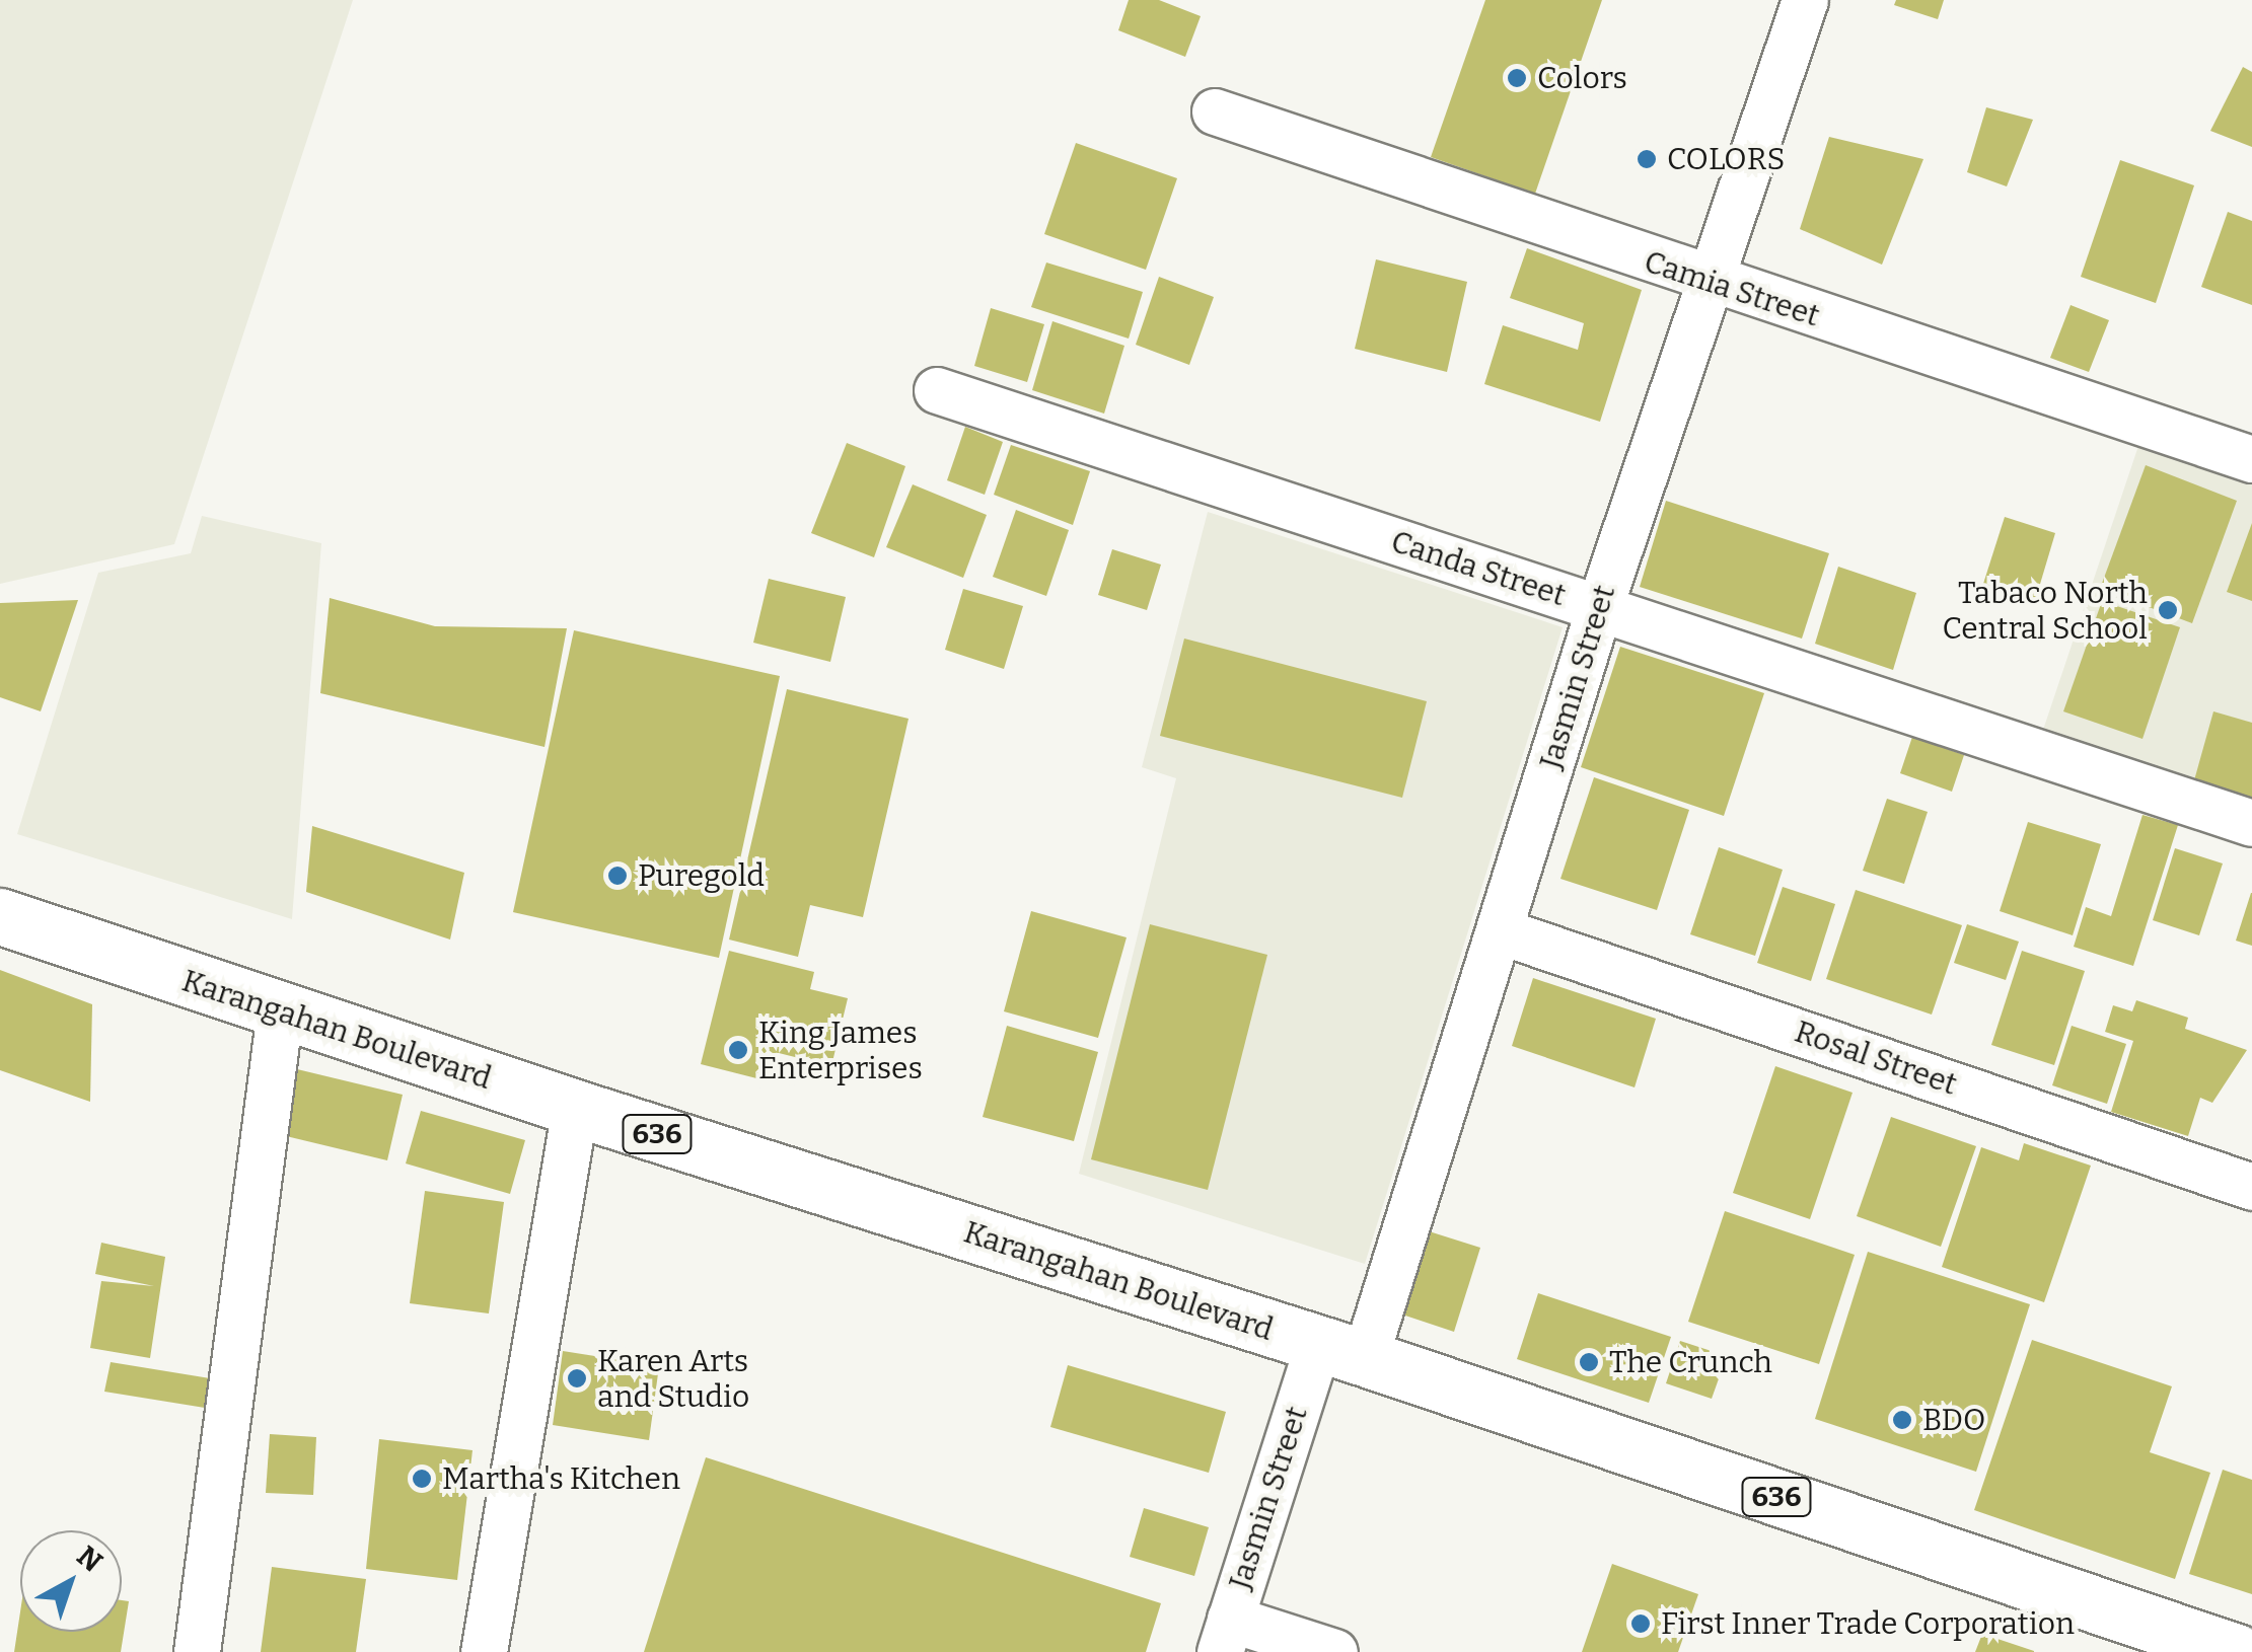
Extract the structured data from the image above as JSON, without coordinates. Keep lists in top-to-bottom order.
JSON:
{
  "streets": {
    "main road": ["Karangahan Boulevard", "636"],
    "street": [
      "Camia Street",
      "Canda Street",
      "Jasmin Street",
      "Rosal Street"
    ]
  },
  "crossings": [
    ["Camia Street", "Jasmin Street"],
    ["Canda Street", "Jasmin Street"],
    ["Jasmin Street", "Karangahan Boulevard"],
    ["Jasmin Street", "Rosal Street"]
  ],
  "places": [
    "Colors",
    "COLORS",
    "Tabaco North Central School",
    "Puregold",
    "King James Enterprises",
    "The Crunch",
    "Karen Arts and Studio",
    "BDO",
    "Martha's Kitchen",
    "First Inner Trade Corporation"
  ],
  "north": "top right"
}
